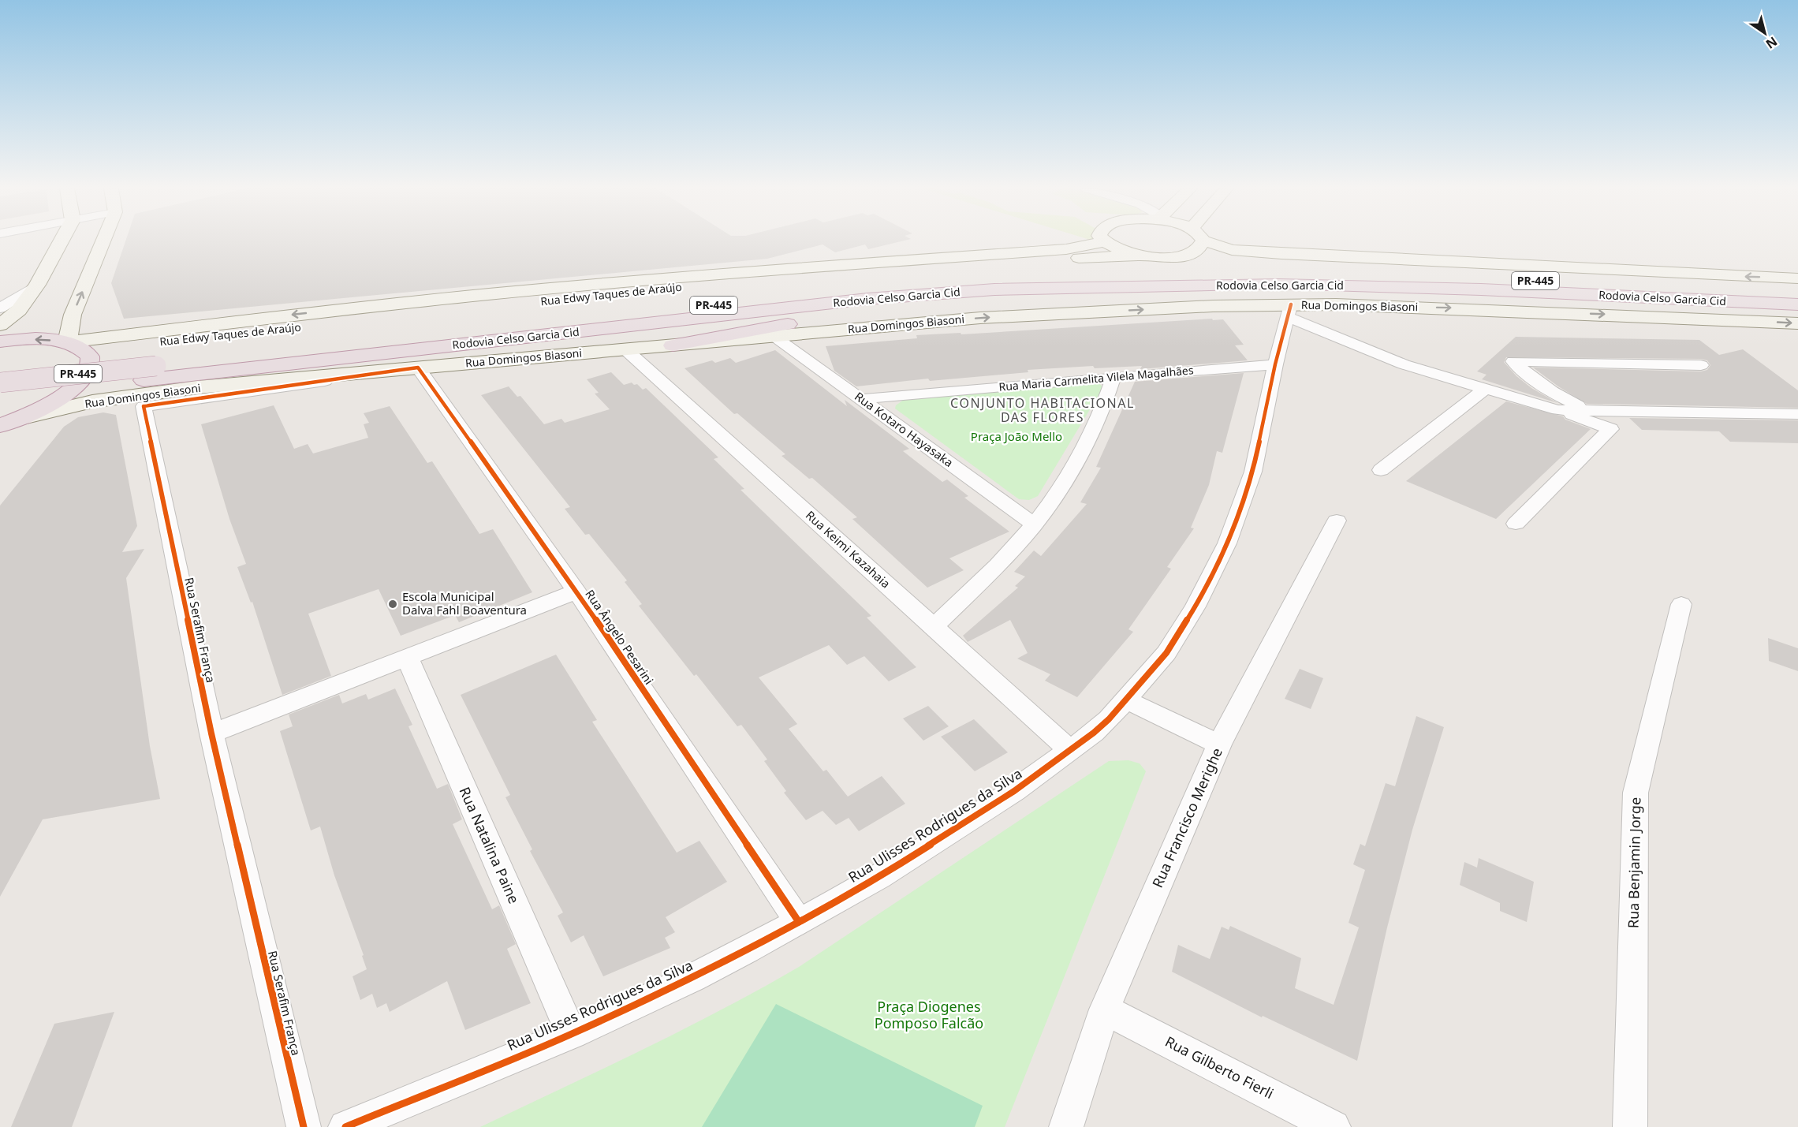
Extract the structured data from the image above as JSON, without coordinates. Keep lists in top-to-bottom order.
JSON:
{
  "streets": {
    "highway": ["PR-445", "Rodovia Celso Garcia Cid"],
    "main road": ["Rua Edwy Taques de Araújo", "Rua Domingos Biasoni"],
    "street": [
      "Rua Maria Carmelita Vilela Magalhães",
      "Rua Kotaro Hayasaka",
      "Rua Keimi Kazahaia",
      "Rua Serafim França",
      "Rua Ângelo Pesarini",
      "Rua Francisco Merighe",
      "Rua Ulisses Rodrigues da Silva",
      "Rua Natalina Paine",
      "Rua Benjamin Jorge",
      "Rua Gilberto Fierli"
    ]
  },
  "crossings": [
    ["Rua Domingos Biasoni", "Rua Kotaro Hayasaka"],
    ["Rua Domingos Biasoni", "Rua Keimi Kazahaia"],
    ["Rua Domingos Biasoni", "Rua Serafim França"],
    ["Rua Domingos Biasoni", "Rua Ângelo Pesarini"],
    ["Rua Domingos Biasoni", "Rua Ulisses Rodrigues da Silva"],
    ["Rua Maria Carmelita Vilela Magalhães", "Rua Kotaro Hayasaka"],
    ["Rua Maria Carmelita Vilela Magalhães", "Rua Ulisses Rodrigues da Silva"],
    ["Rua Keimi Kazahaia", "Rua Ulisses Rodrigues da Silva"],
    ["Rua Serafim França", "Rua Ângelo Pesarini"],
    ["Rua Ângelo Pesarini", "Rua Ulisses Rodrigues da Silva"],
    ["Rua Francisco Merighe", "Rua Gilberto Fierli"],
    ["Rua Ulisses Rodrigues da Silva", "Rua Natalina Paine"]
  ],
  "districts": ["CONJUNTO HABITACIONAL DAS FLORES"],
  "parks": ["Praça João Mello", "Praça Diogenes Pomposo Falcão"],
  "places": ["Escola Municipal Dalva Fahl Boaventura"],
  "north": "bottom right"
}
